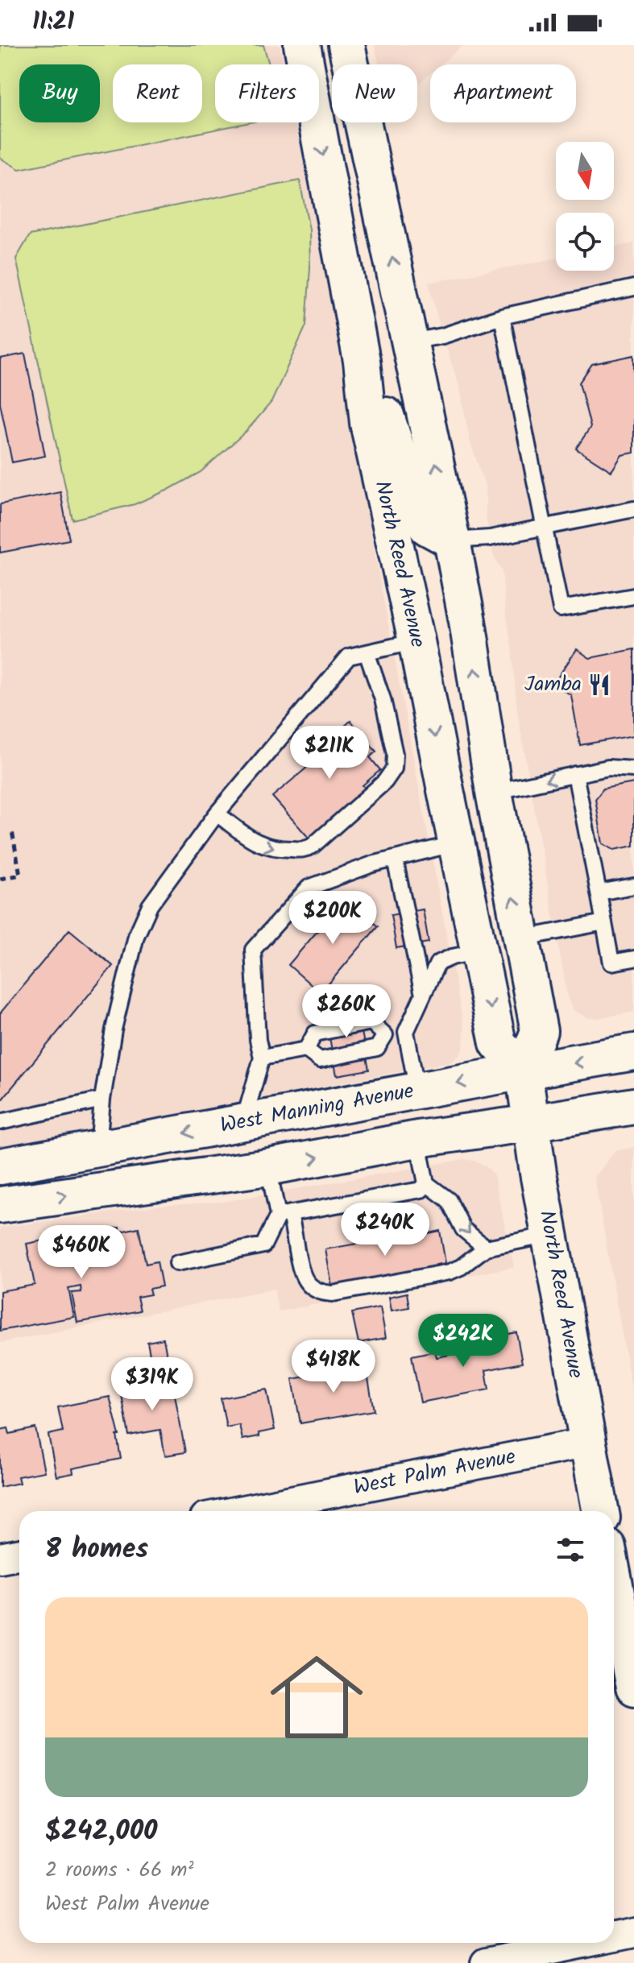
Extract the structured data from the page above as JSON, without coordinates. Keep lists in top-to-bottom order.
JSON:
{
  "streets": {
    "street": ["North Reed Avenue", "West Manning Avenue", "West Palm Avenue"]
  },
  "crossings": [
    ["North Reed Avenue", "West Manning Avenue"],
    ["North Reed Avenue", "West Palm Avenue"]
  ],
  "places": {
    "restaurant": ["Jamba"]
  },
  "north": "bottom",
  "page": {
    "status": "11:21",
    "chip": [
      "Buy",
      "Rent",
      "Filters",
      "New",
      "Apartment"
    ],
    "price": [
      "$211K",
      "$200K",
      "$260K",
      "$240K",
      "$460K",
      "$242K",
      "$418K",
      "$319K"
    ],
    "heading": "8 homes",
    "list": [
      {
        "name": "$242,000",
        "note": "2 rooms · 66 m² · West Palm Avenue"
      }
    ]
  }
}
